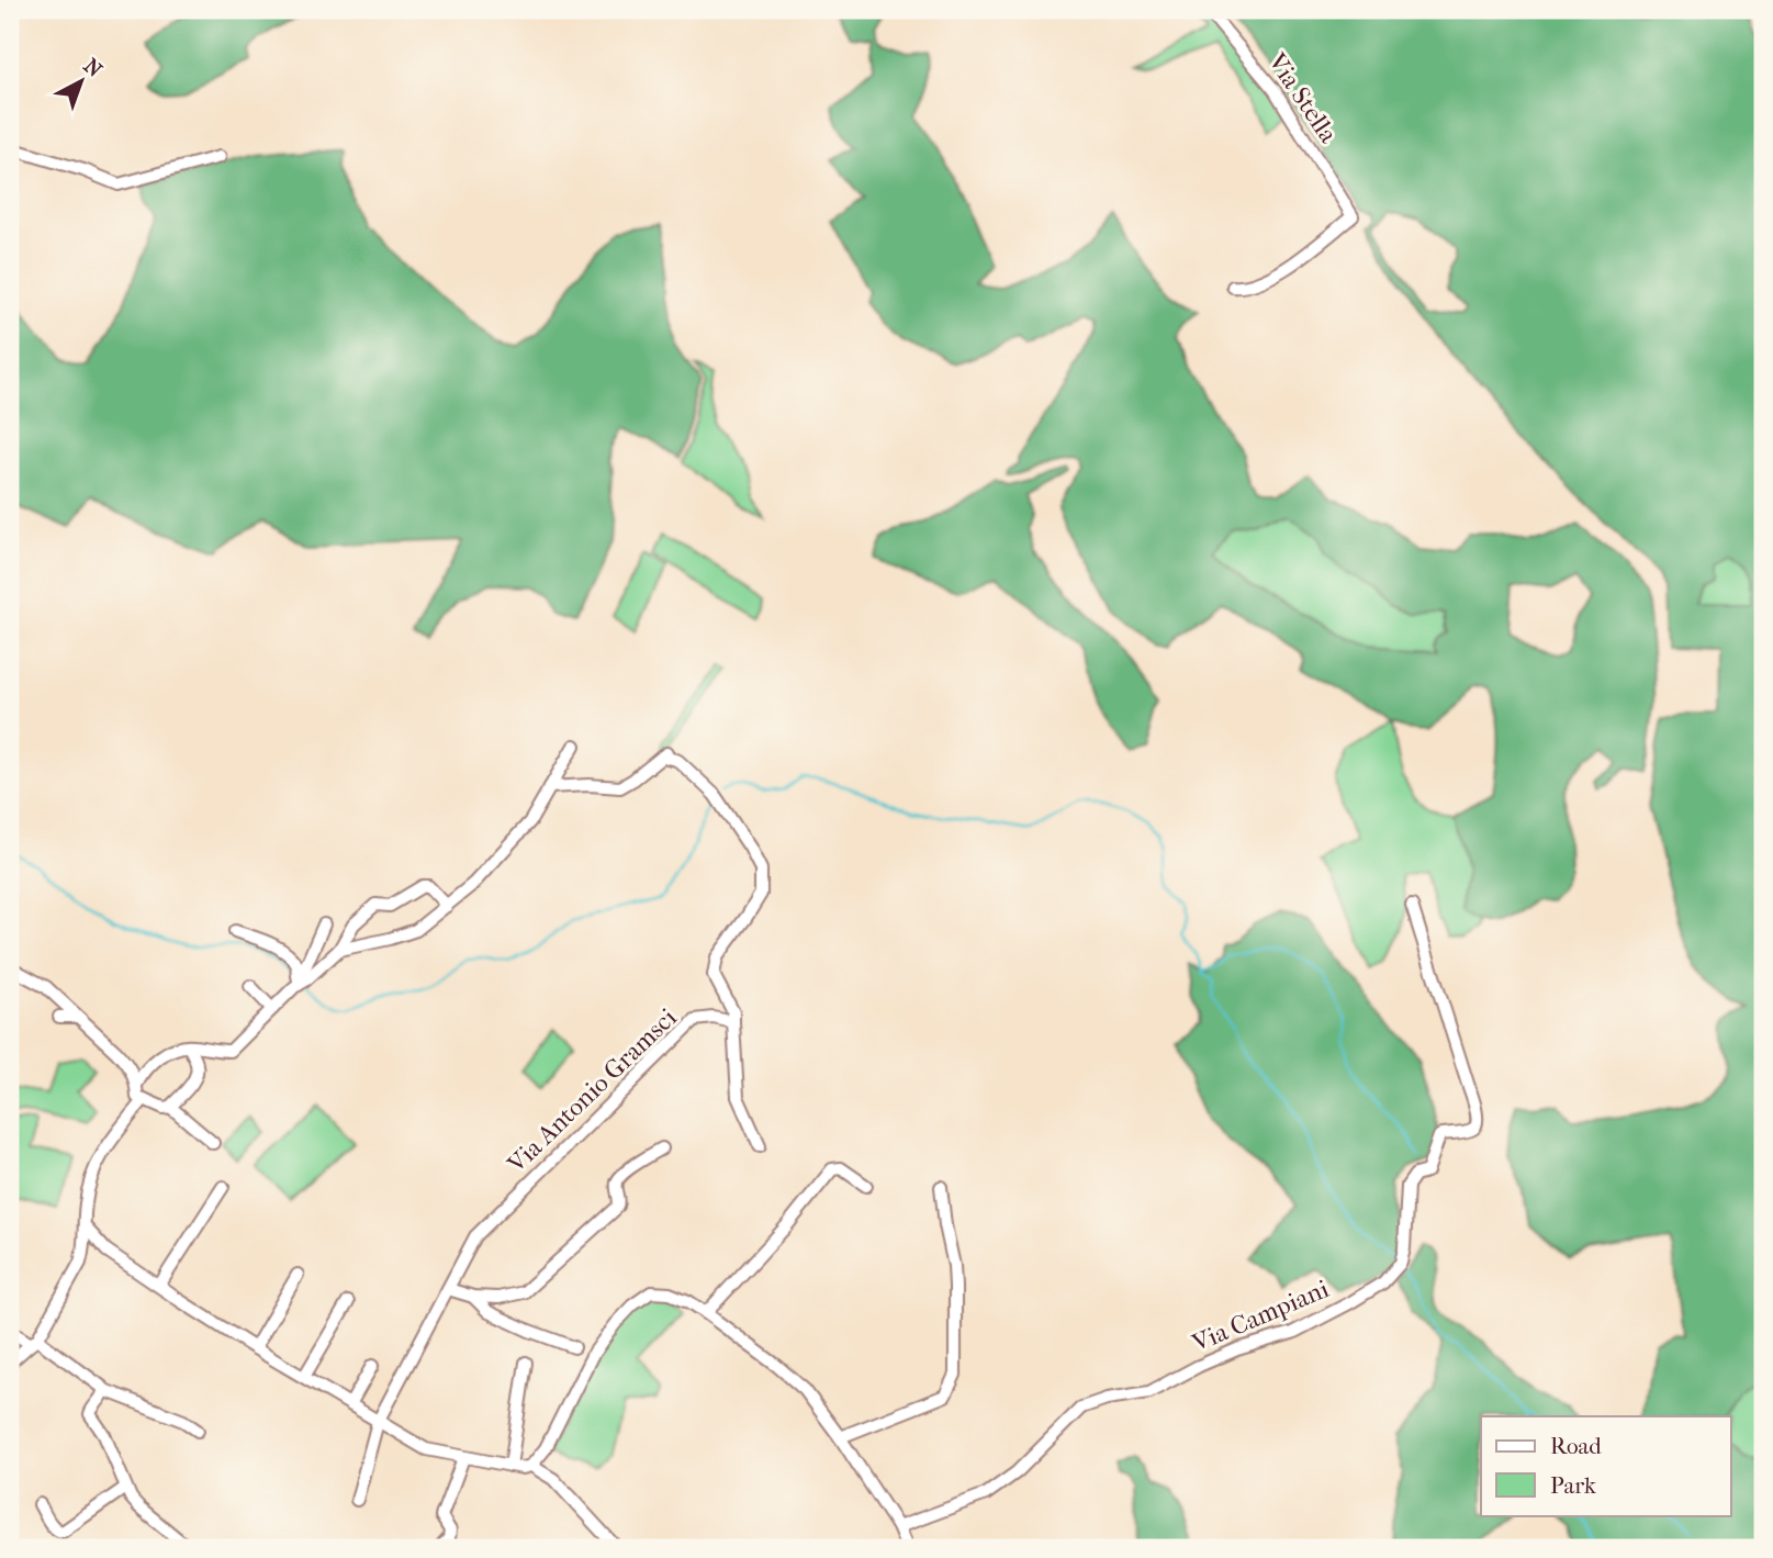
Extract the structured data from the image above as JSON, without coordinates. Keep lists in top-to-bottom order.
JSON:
{
  "streets": {
    "street": ["Via Stella", "Via Antonio Gramsci", "Via Campiani"]
  },
  "legend": ["Road", "Park"],
  "north": "top right"
}
